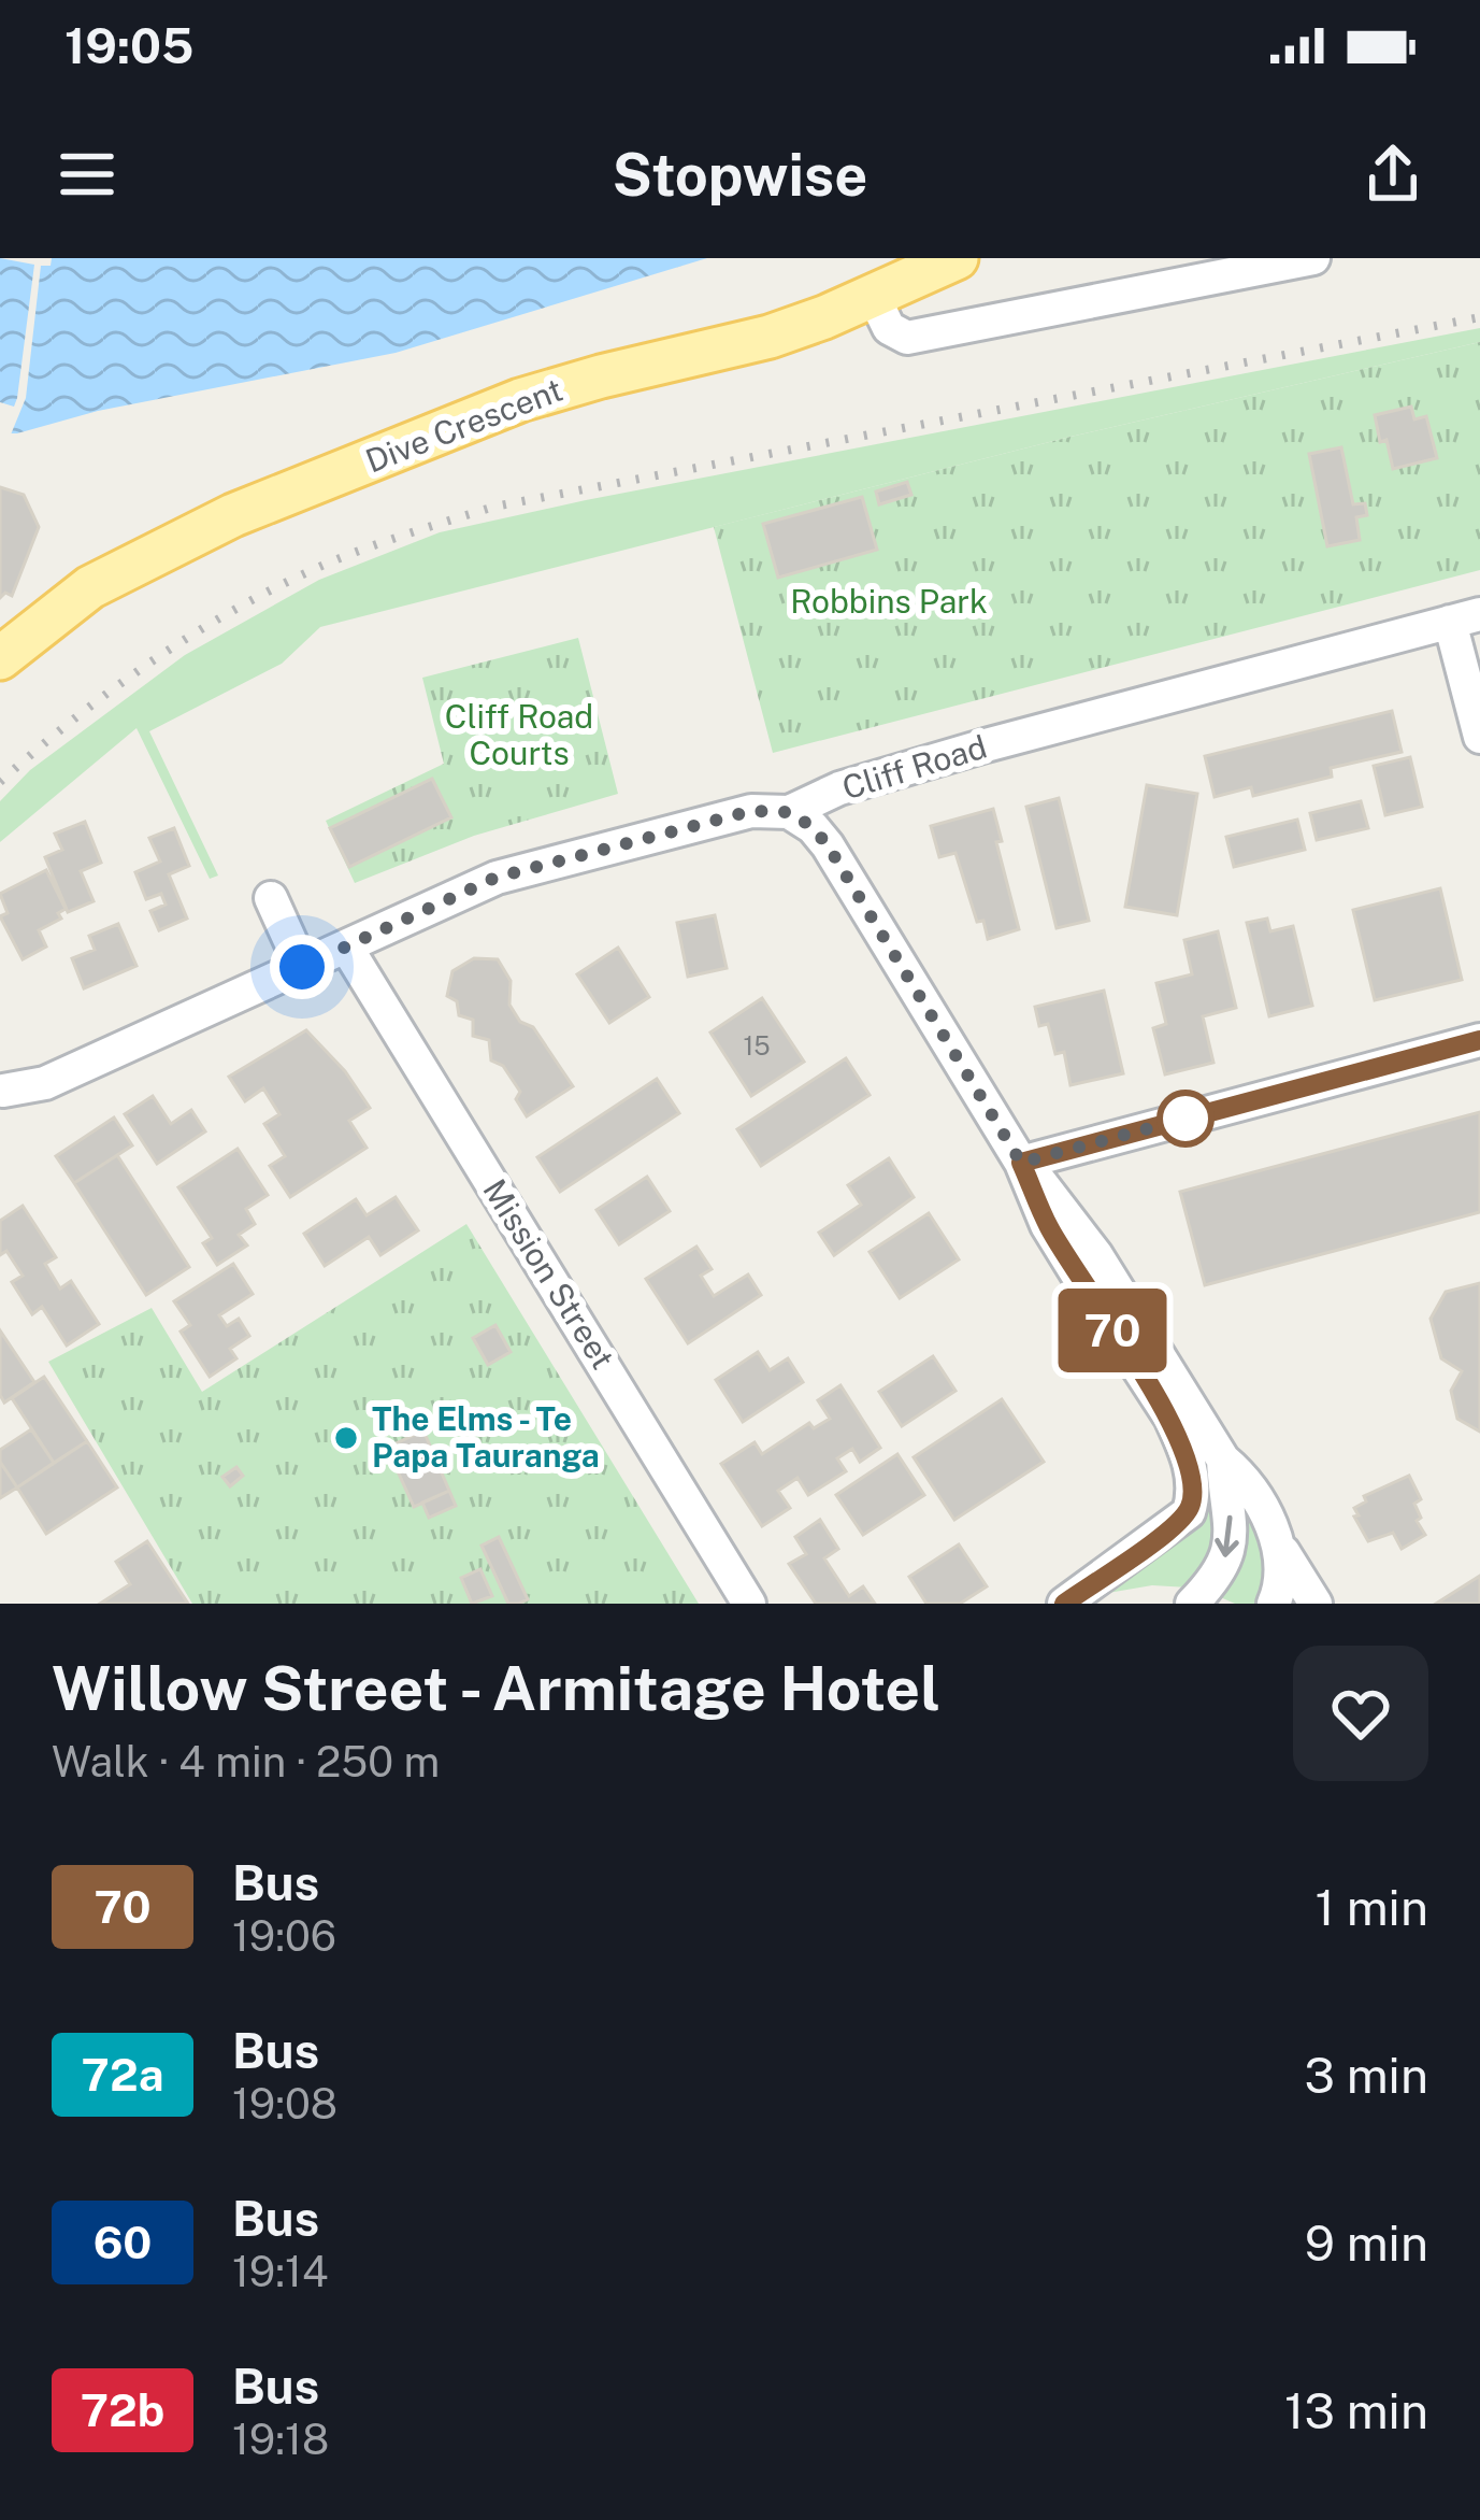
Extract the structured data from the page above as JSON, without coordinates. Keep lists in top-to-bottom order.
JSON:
{
  "streets": {
    "main road": ["Dive Crescent"],
    "street": ["Cliff Road", "Mission Street"]
  },
  "crossings": [
    ["Cliff Road", "Mission Street"]
  ],
  "parks": ["Robbins Park", "Cliff Road Courts"],
  "places": ["The Elms - Te Papa Tauranga"],
  "lines": ["bus line 70"],
  "house_numbers": ["15"],
  "page": {
    "status": "19:05",
    "header": "Stopwise",
    "on_map": "70",
    "heading": ["Willow Street - Armitage Hotel", "Walk · 4 min · 250 m"],
    "list": [
      {
        "mark": "70",
        "name": "Bus",
        "note": "19:06",
        "value": "1 min"
      },
      {
        "mark": "72a",
        "name": "Bus",
        "note": "19:08",
        "value": "3 min"
      },
      {
        "mark": "60",
        "name": "Bus",
        "note": "19:14",
        "value": "9 min"
      },
      {
        "mark": "72b",
        "name": "Bus",
        "note": "19:18",
        "value": "13 min"
      }
    ]
  }
}
